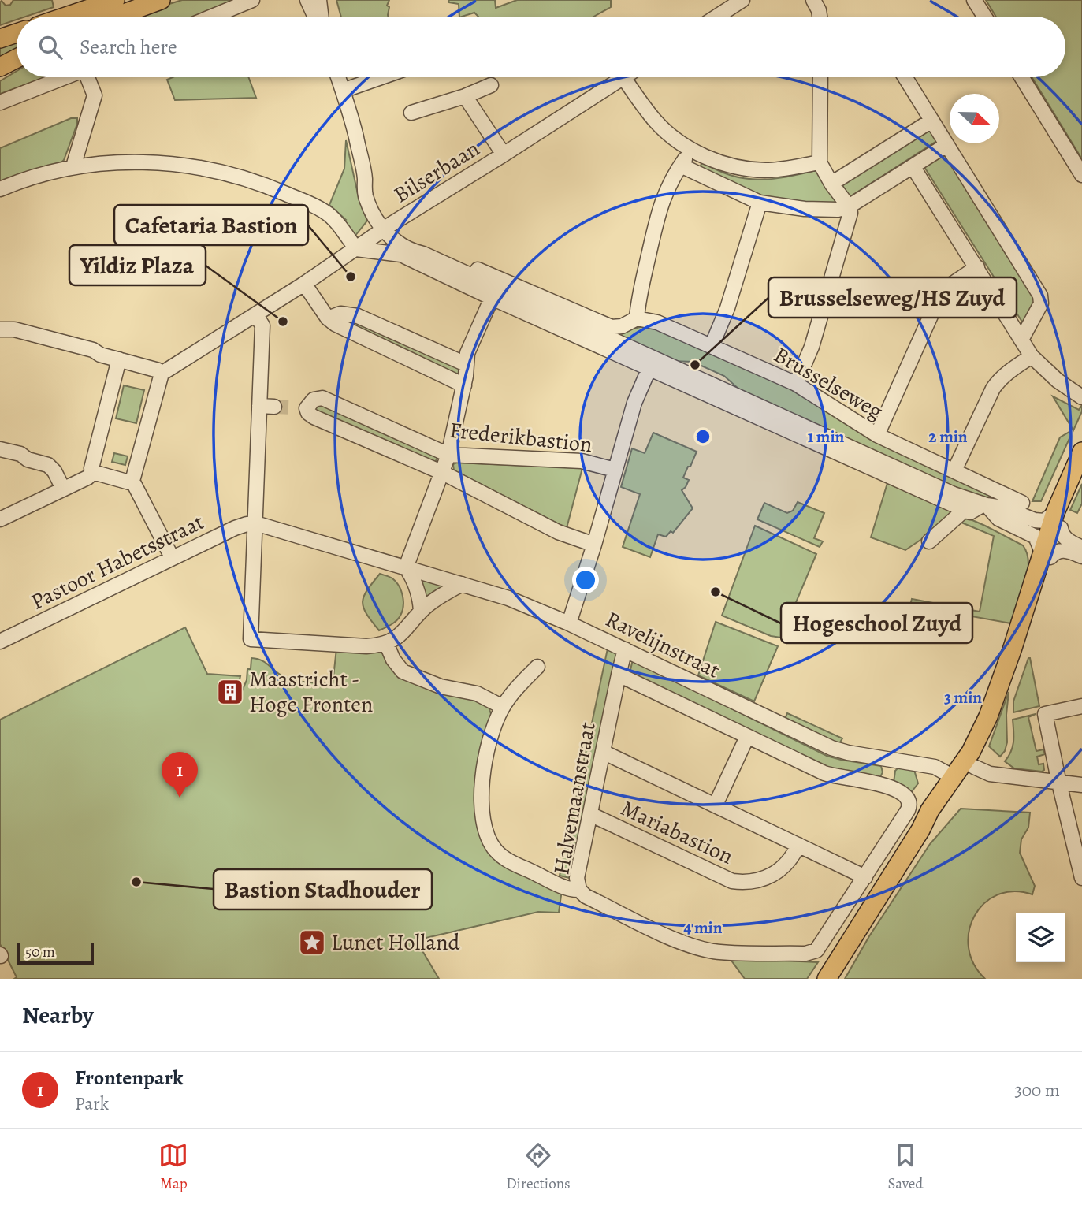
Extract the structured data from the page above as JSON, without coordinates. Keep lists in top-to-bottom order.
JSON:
{
  "streets": {
    "street": [
      "Bilserbaan",
      "Brusselseweg",
      "Frederikbastion",
      "Pastoor Habetsstraat",
      "Ravelijnstraat",
      "Halvemaanstraat",
      "Mariabastion"
    ]
  },
  "crossings": [
    ["Bilserbaan", "Brusselseweg"],
    ["Pastoor Habetsstraat", "Ravelijnstraat"],
    ["Ravelijnstraat", "Halvemaanstraat"],
    ["Halvemaanstraat", "Mariabastion"]
  ],
  "places": {
    "other": [
      "Cafetaria Bastion",
      "Yildiz Plaza",
      "Brusselseweg/HS Zuyd",
      "Hogeschool Zuyd",
      "Bastion Stadhouder"
    ],
    "building": ["Maastricht - Hoge Fronten"],
    "place": ["Lunet Holland"]
  },
  "scale_bar": "50 m",
  "north": "right",
  "page": {
    "search": "Search here",
    "pins": "1",
    "scale": "50 m",
    "heading": "Nearby",
    "list": [
      {
        "mark": "1",
        "name": "Frontenpark",
        "note": "Park",
        "value": "300 m"
      }
    ],
    "nav": ["Map", "Directions", "Saved"]
  },
  "rings": [
    "1 min",
    "2 min",
    "3 min",
    "4 min"
  ]
}
